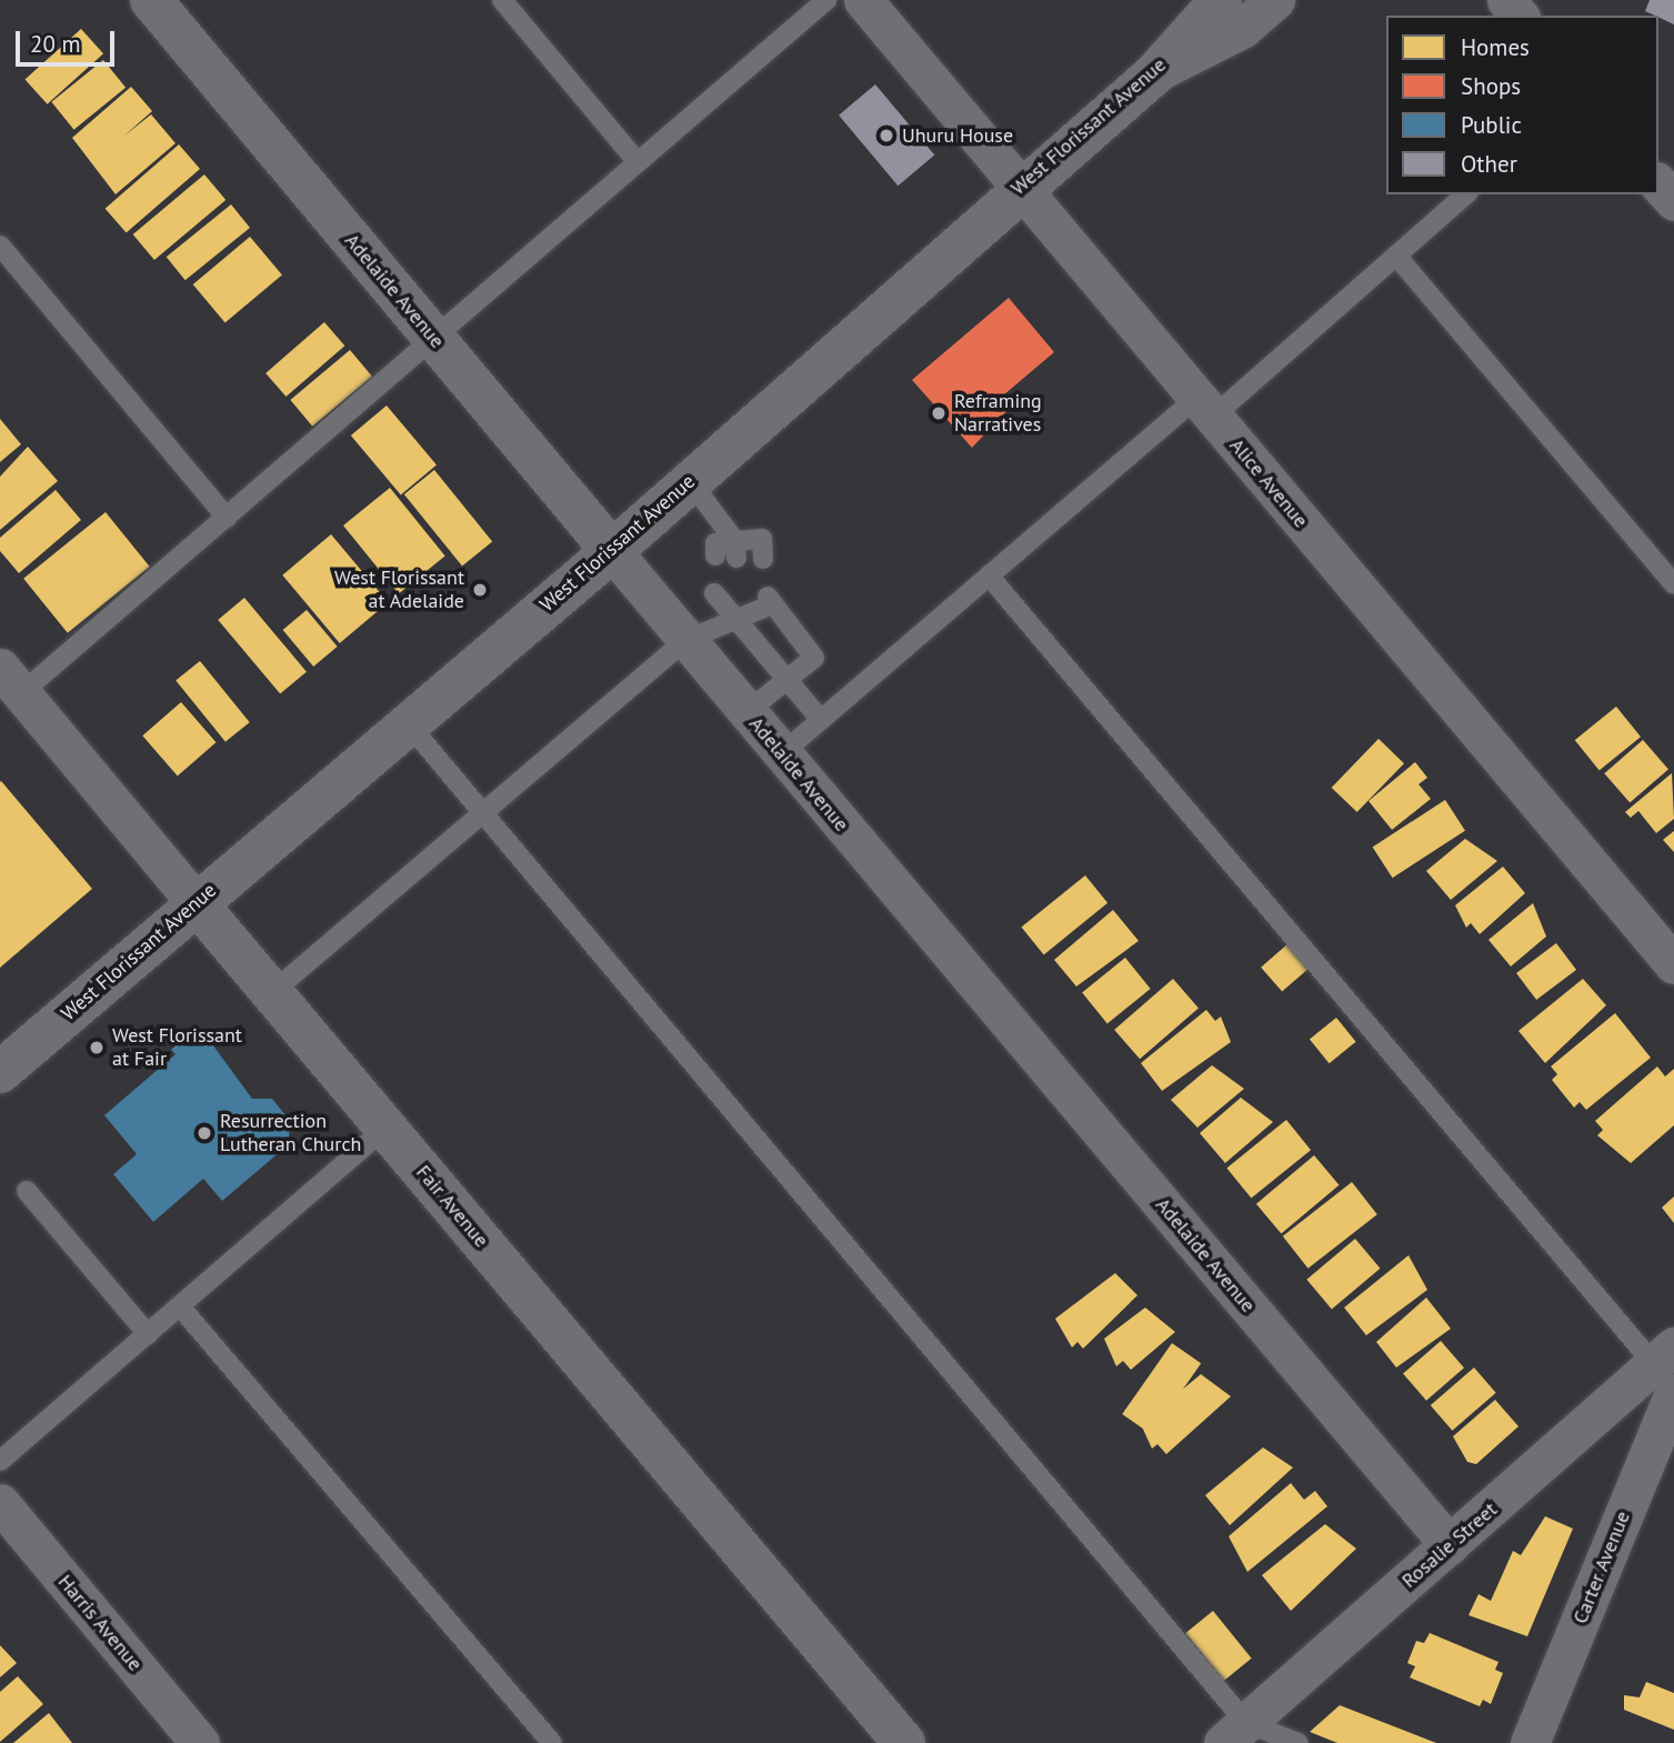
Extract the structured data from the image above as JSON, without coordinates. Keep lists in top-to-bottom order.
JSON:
{
  "streets": {
    "main road": ["West Florissant Avenue", "Adelaide Avenue", "Fair Avenue"],
    "street": [
      "Alice Avenue",
      "Rosalie Street",
      "Carter Avenue",
      "Harris Avenue"
    ]
  },
  "crossings": [
    ["West Florissant Avenue", "Adelaide Avenue"],
    ["West Florissant Avenue", "Alice Avenue"],
    ["West Florissant Avenue", "Fair Avenue"],
    ["Adelaide Avenue", "Rosalie Street"],
    ["Rosalie Street", "Carter Avenue"]
  ],
  "places": [
    "Uhuru House",
    "Reframing Narratives",
    "West Florissant at Adelaide",
    "West Florissant at Fair",
    "Resurrection Lutheran Church"
  ],
  "legend": [
    "Homes",
    "Shops",
    "Public",
    "Other"
  ],
  "scale_bar": "20 m"
}
